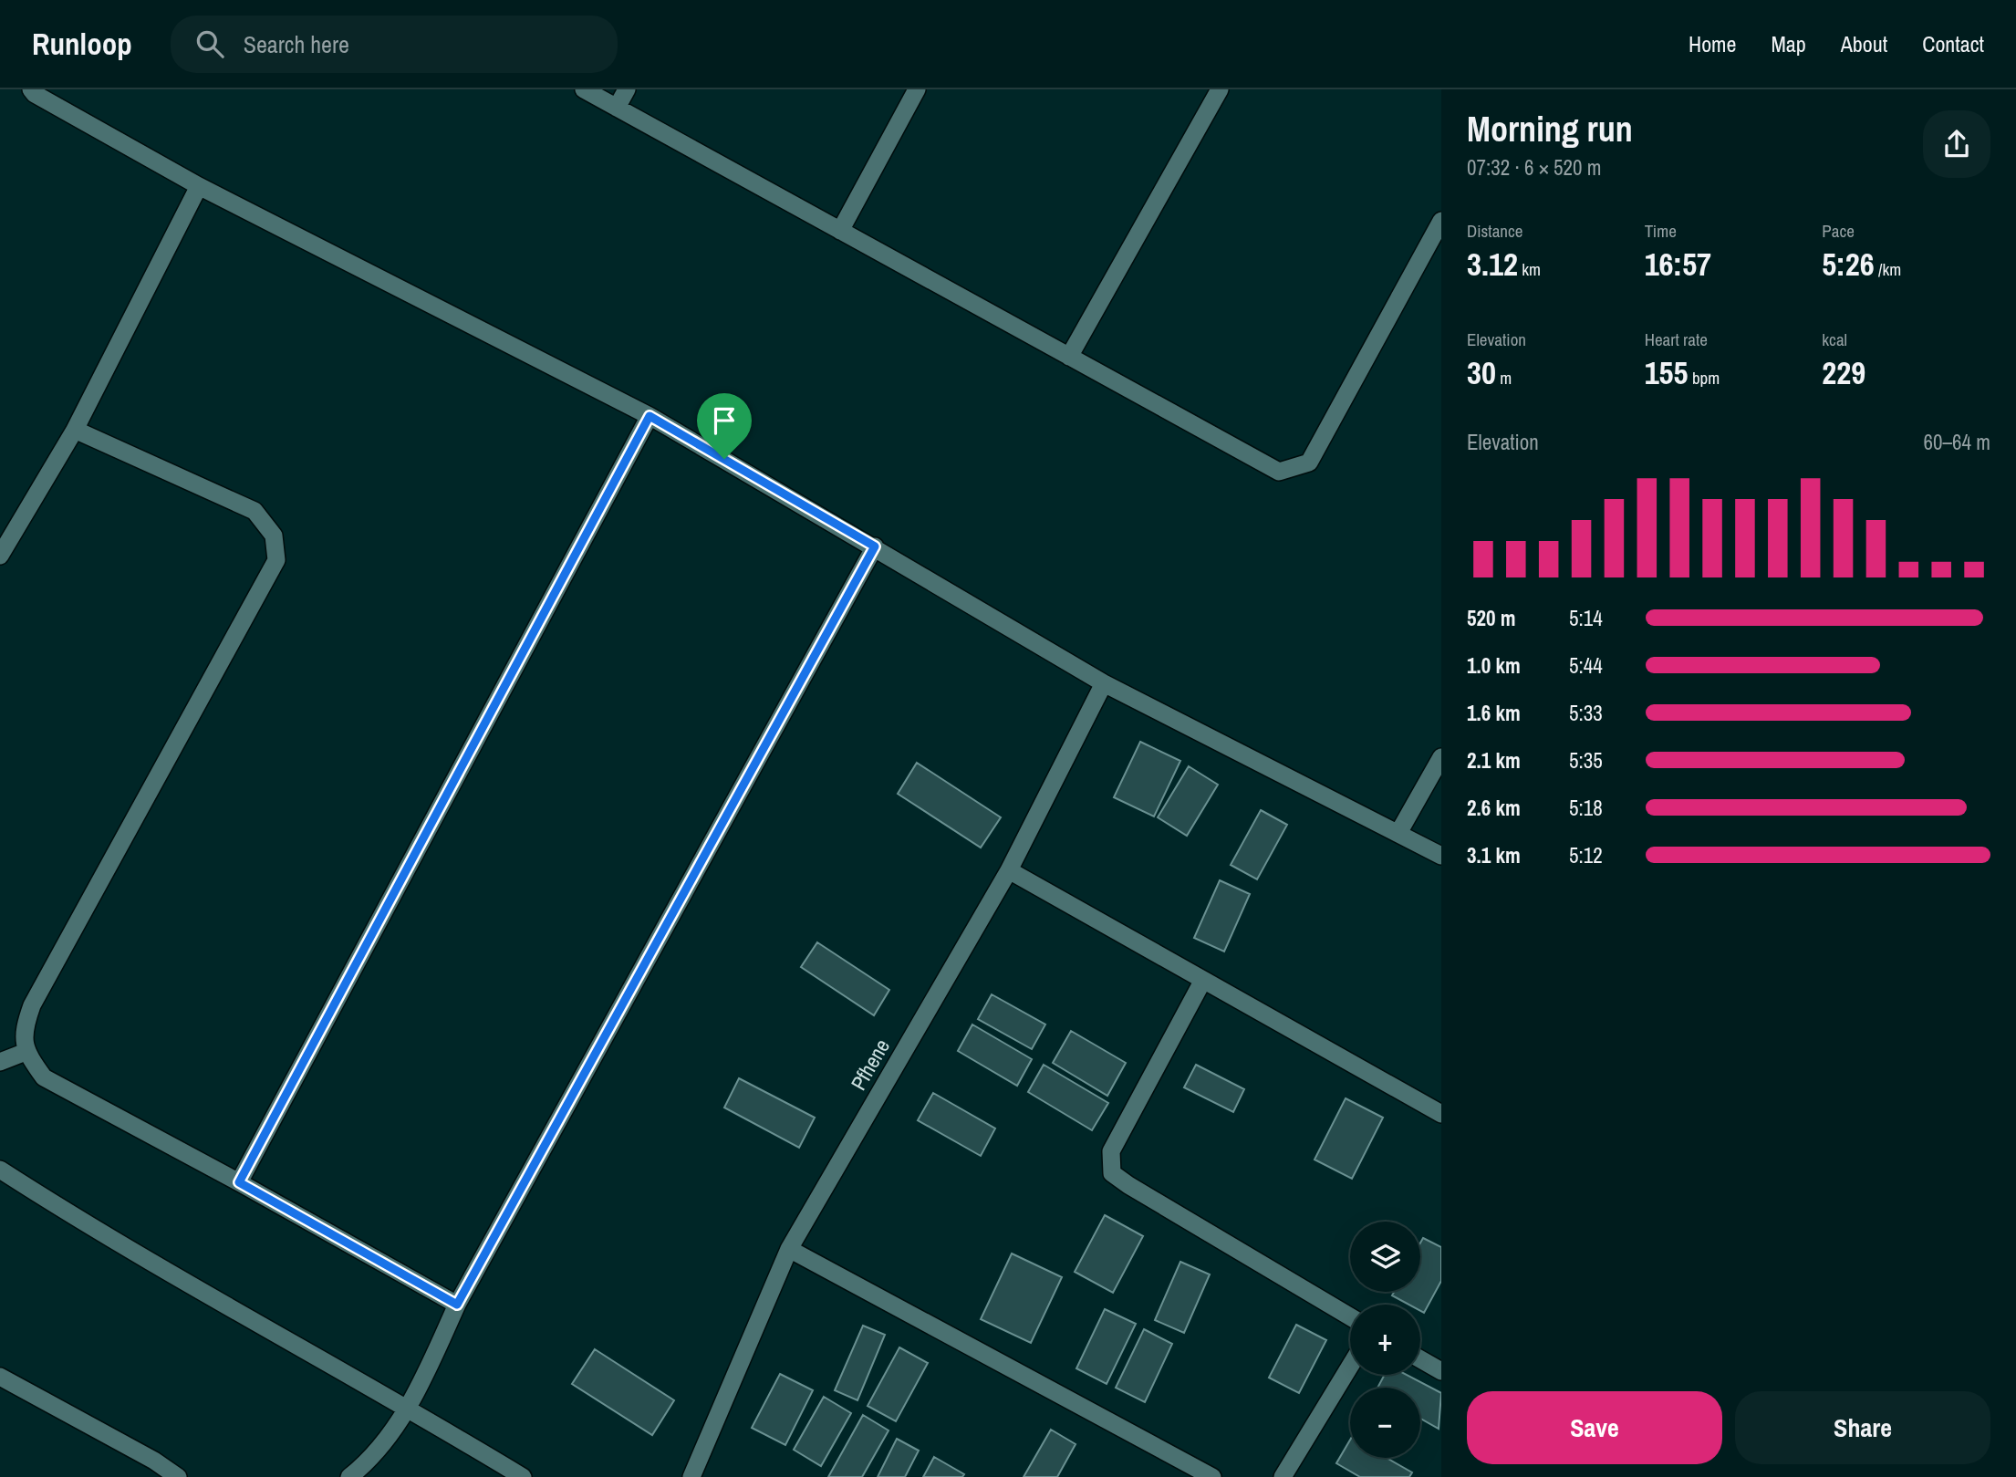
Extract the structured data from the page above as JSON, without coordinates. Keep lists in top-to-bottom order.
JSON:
{
  "streets": {
    "street": ["Pfhene"]
  },
  "page": {
    "header": "Runloop",
    "search": "Search here",
    "nav": [
      "Home",
      "Map",
      "About",
      "Contact"
    ],
    "heading": ["Morning run", "07:32 · 6 × 520 m"],
    "stats": [
      ["Distance", "3.12 km"],
      ["Time", "16:57"],
      ["Pace", "5:26 /km"],
      ["Elevation", "30 m"],
      ["Heart rate", "155 bpm"],
      ["kcal", "229"]
    ],
    "chart": ["Elevation", "60–64 m"],
    "list": [
      {
        "name": "520 m",
        "note": "5:14"
      },
      {
        "name": "1.0 km",
        "note": "5:44"
      },
      {
        "name": "1.6 km",
        "note": "5:33"
      },
      {
        "name": "2.1 km",
        "note": "5:35"
      },
      {
        "name": "2.6 km",
        "note": "5:18"
      },
      {
        "name": "3.1 km",
        "note": "5:12"
      }
    ],
    "map_buttons": ["+", "−"],
    "buttons": ["Save", "Share"]
  }
}
